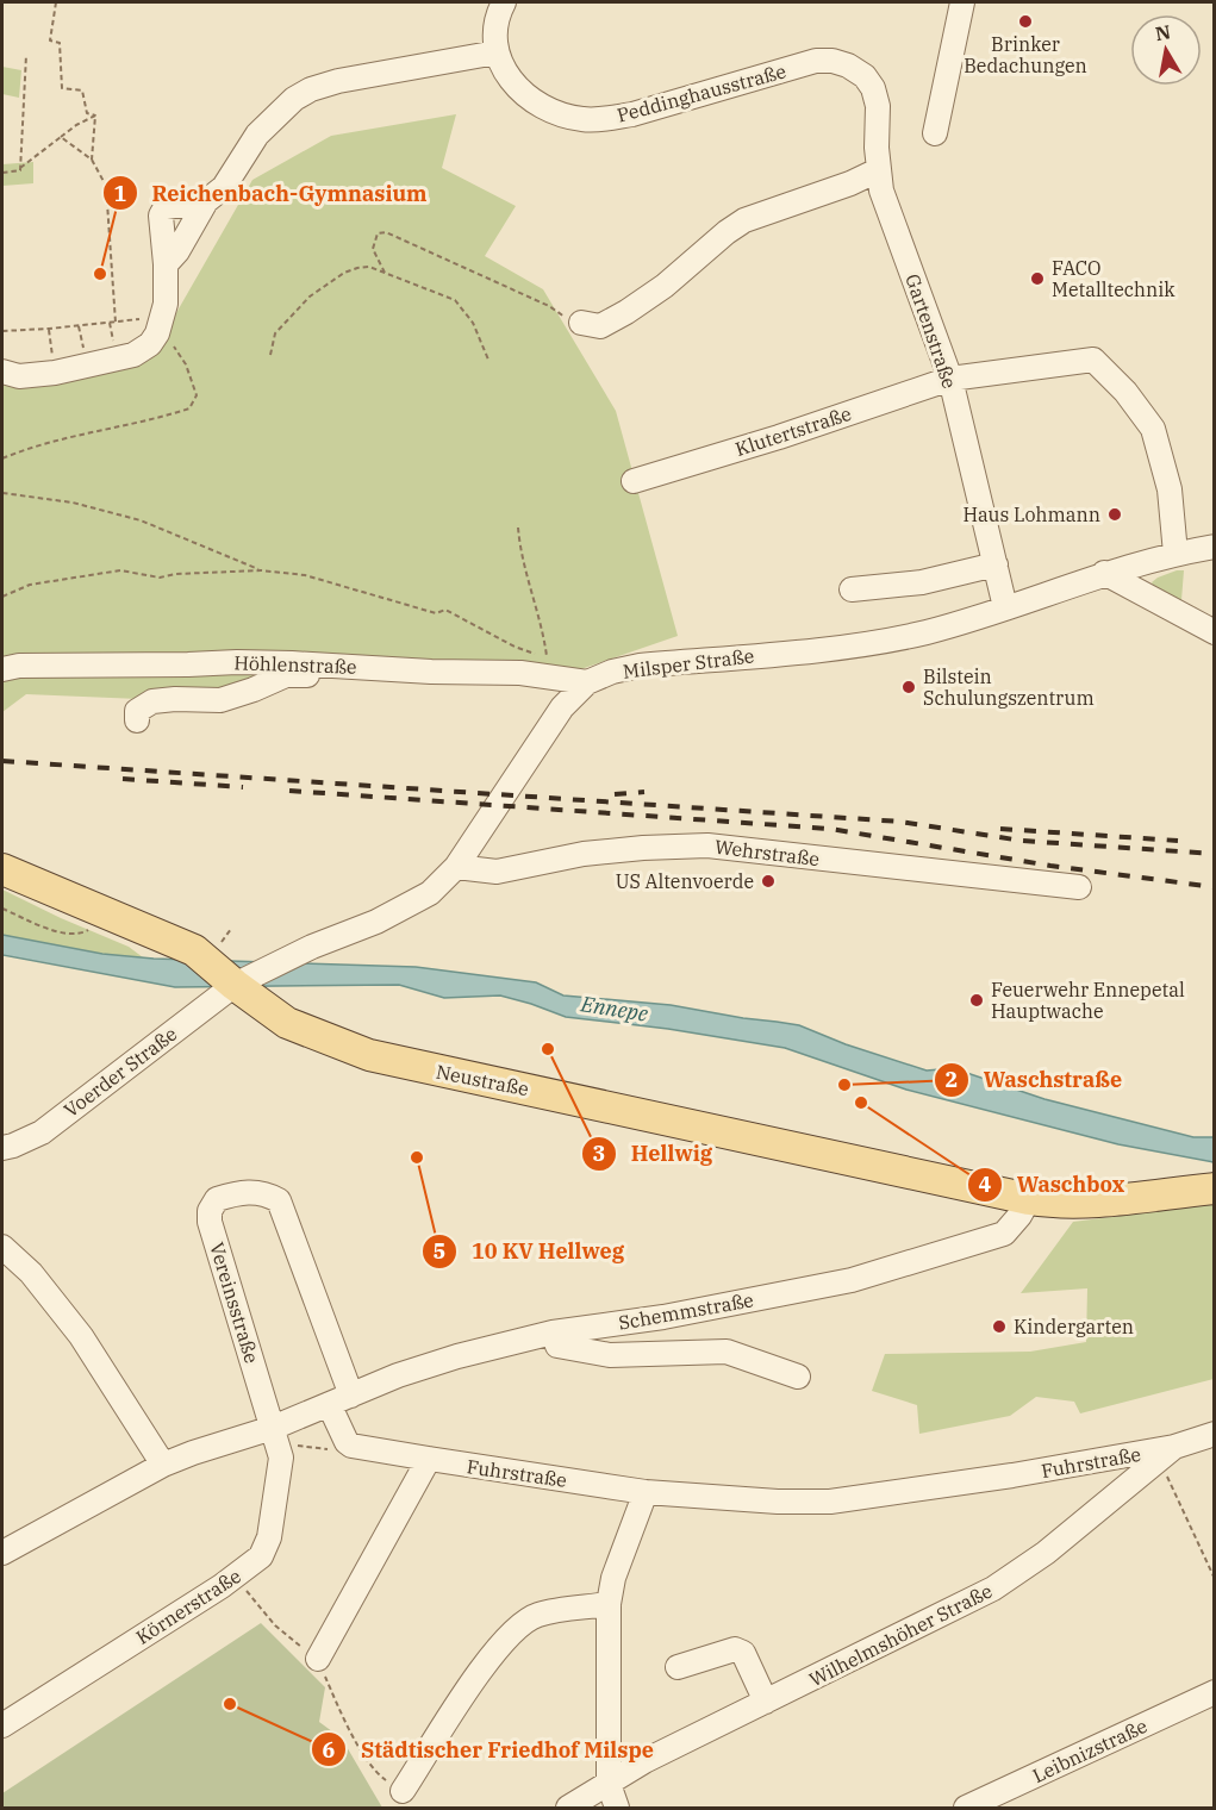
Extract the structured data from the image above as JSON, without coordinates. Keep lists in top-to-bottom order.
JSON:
{
  "streets": {
    "main road": ["Neustraße"],
    "street": [
      "Peddinghausstraße",
      "Gartenstraße",
      "Klutertstraße",
      "Milsper Straße",
      "Höhlenstraße",
      "Wehrstraße",
      "Voerder Straße",
      "Vereinsstraße",
      "Schemmstraße",
      "Fuhrstraße",
      "Körnerstraße",
      "Wilhelmshöher Straße",
      "Leibnizstraße"
    ]
  },
  "crossings": [
    ["Peddinghausstraße", "Gartenstraße"],
    ["Gartenstraße", "Klutertstraße"],
    ["Gartenstraße", "Milsper Straße"],
    ["Klutertstraße", "Milsper Straße"],
    ["Milsper Straße", "Höhlenstraße"],
    ["Milsper Straße", "Wehrstraße"],
    ["Milsper Straße", "Voerder Straße"],
    ["Milsper Straße", "Neustraße"],
    ["Voerder Straße", "Neustraße"],
    ["Neustraße", "Schemmstraße"],
    ["Vereinsstraße", "Schemmstraße"],
    ["Vereinsstraße", "Körnerstraße"],
    ["Fuhrstraße", "Wilhelmshöher Straße"]
  ],
  "water": ["Ennepe"],
  "places": [
    "Brinker Bedachungen",
    "Reichenbach-Gymnasium",
    "FACO Metalltechnik",
    "Haus Lohmann",
    "Bilstein Schulungszentrum",
    "US Altenvoerde",
    "Feuerwehr Ennepetal Hauptwache",
    "Hellwig",
    "Waschstraße",
    "Waschbox",
    "10 KV Hellweg",
    "Kindergarten",
    "Städtischer Friedhof Milspe"
  ],
  "north": "top"
}
